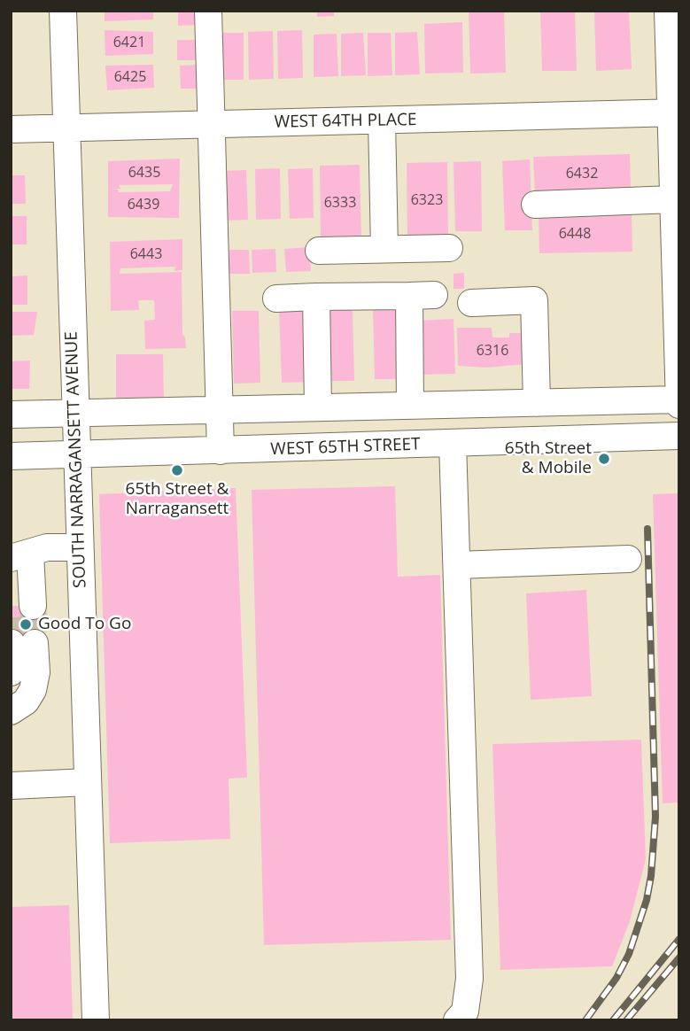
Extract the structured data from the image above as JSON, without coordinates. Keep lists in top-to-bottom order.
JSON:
{
  "streets": {
    "street": ["WEST 64TH PLACE", "WEST 65TH STREET", "SOUTH NARRAGANSETT AVENUE"]
  },
  "crossings": [
    ["WEST 64TH PLACE", "SOUTH NARRAGANSETT AVENUE"],
    ["WEST 65TH STREET", "SOUTH NARRAGANSETT AVENUE"]
  ],
  "places": ["65th Street & Mobile", "65th Street & Narragansett", "Good To Go"],
  "house_numbers": [
    "6421",
    "6425",
    "6435",
    "6432",
    "6323",
    "6333",
    "6439",
    "6448",
    "6443",
    "6316"
  ]
}
